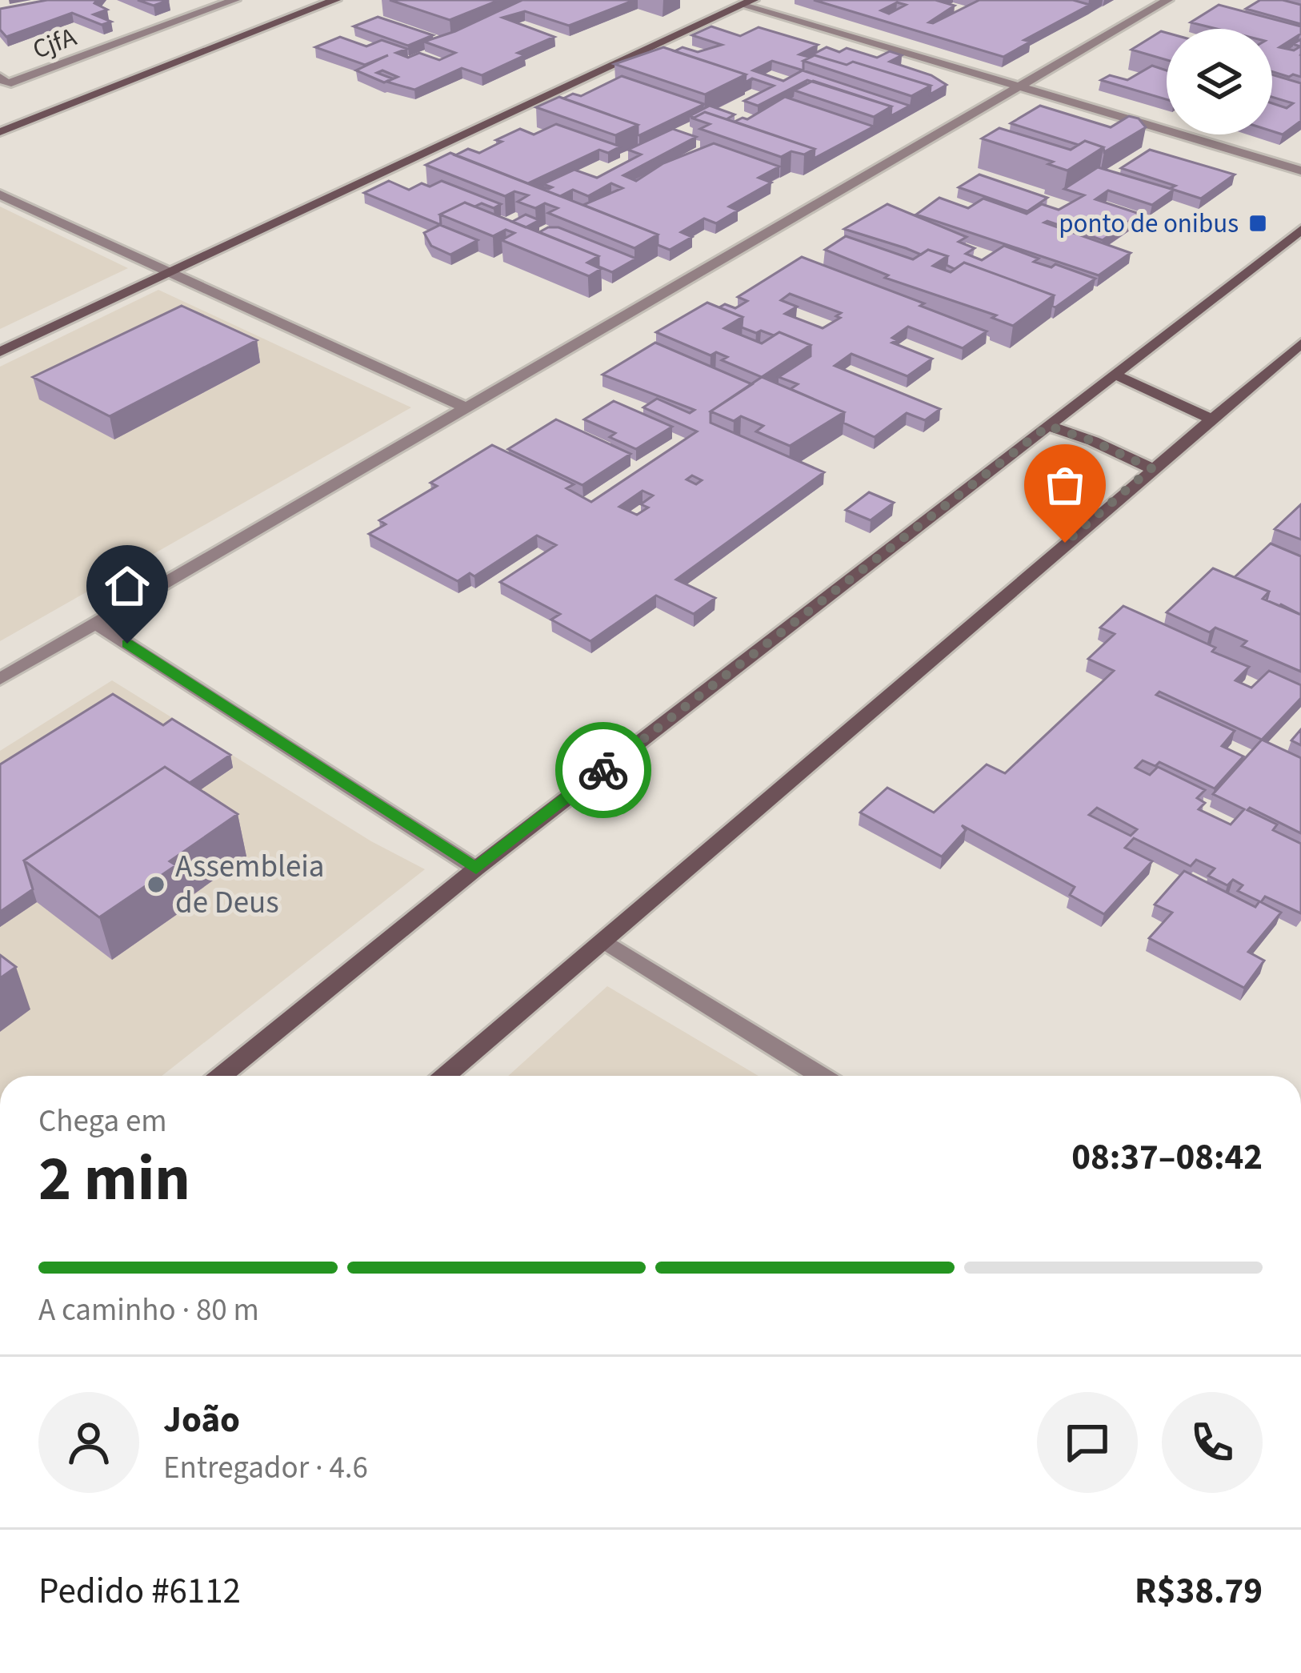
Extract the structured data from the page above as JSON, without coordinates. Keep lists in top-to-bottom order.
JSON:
{
  "streets": {
    "street": ["CjfA"]
  },
  "places": {
    "transit": ["ponto de onibus"],
    "other": ["Assembleia de Deus"]
  },
  "page": {
    "heading": ["2 min", "Chega em", "08:37–08:42"],
    "panel": [
      "João",
      "Entregador · 4.6",
      "Pedido #6112",
      "R$38.79"
    ],
    "bar": "A caminho · 80 m"
  }
}
